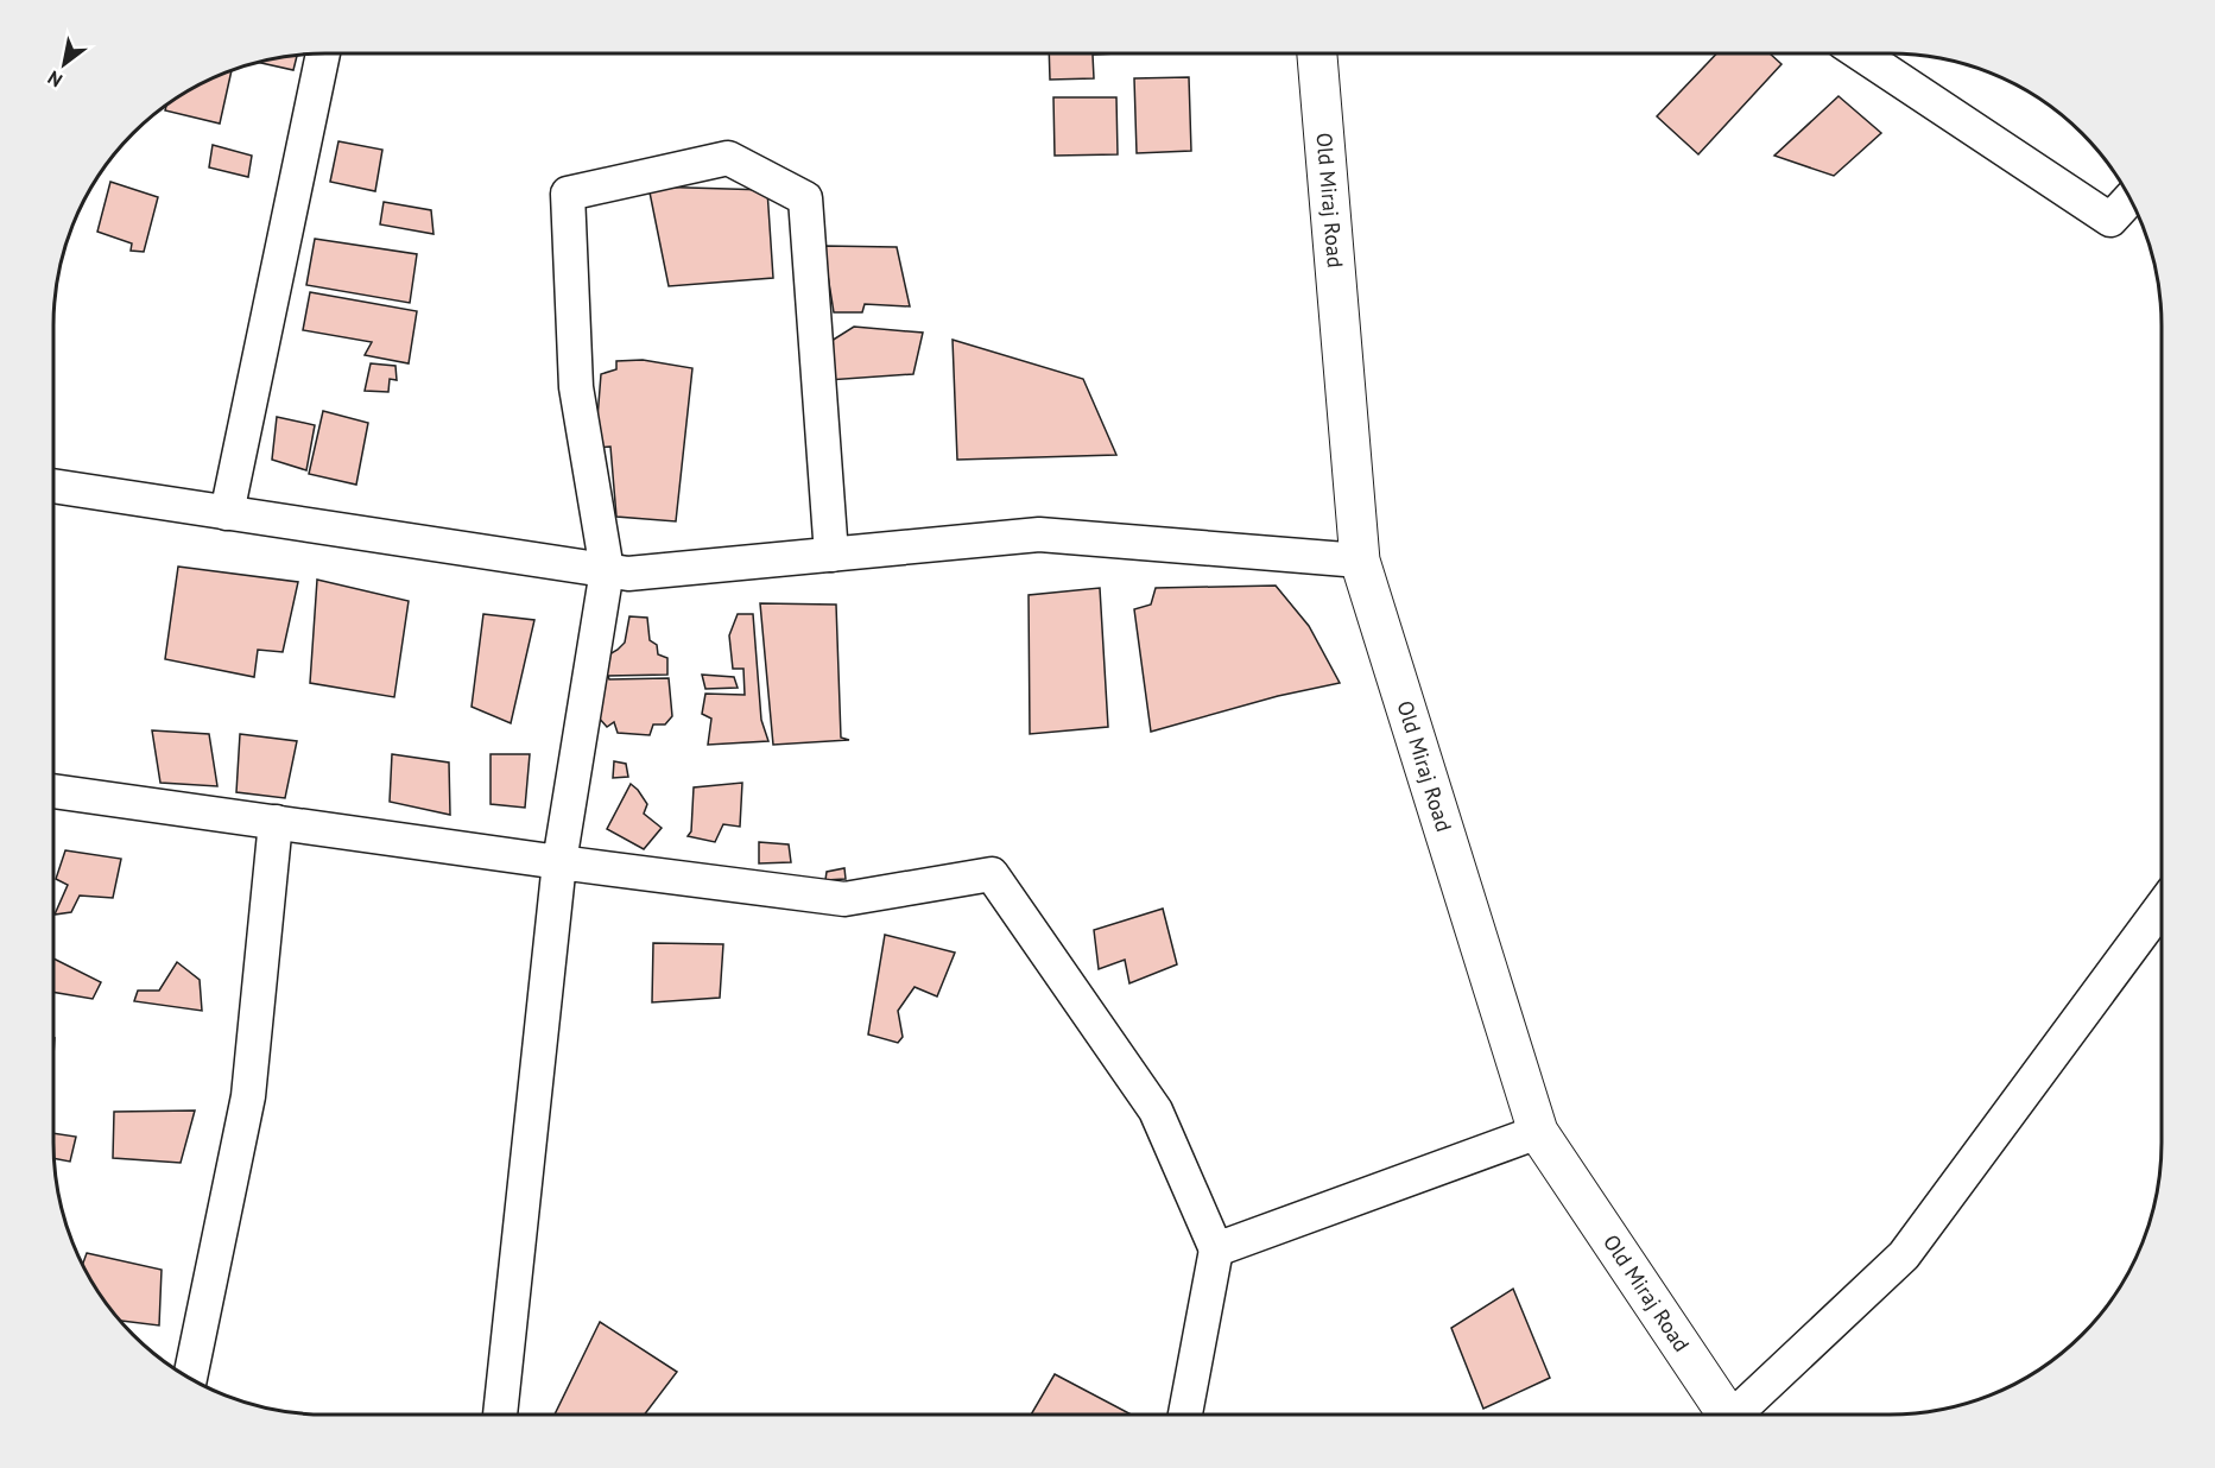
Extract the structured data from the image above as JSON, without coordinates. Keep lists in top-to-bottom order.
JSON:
{
  "streets": {
    "main road": ["Old Miraj Road"]
  },
  "north": "bottom left"
}
